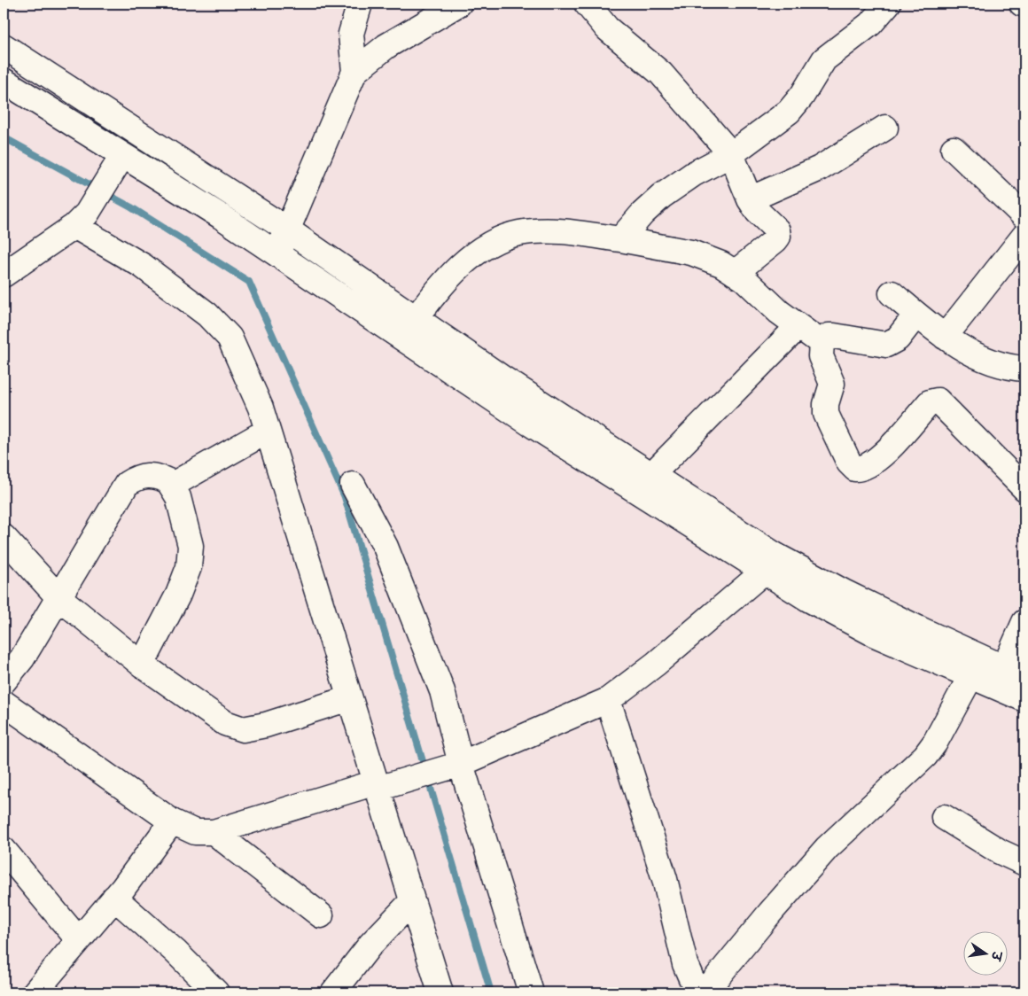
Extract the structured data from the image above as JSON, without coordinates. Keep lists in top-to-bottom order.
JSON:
{
  "north": "right"
}
